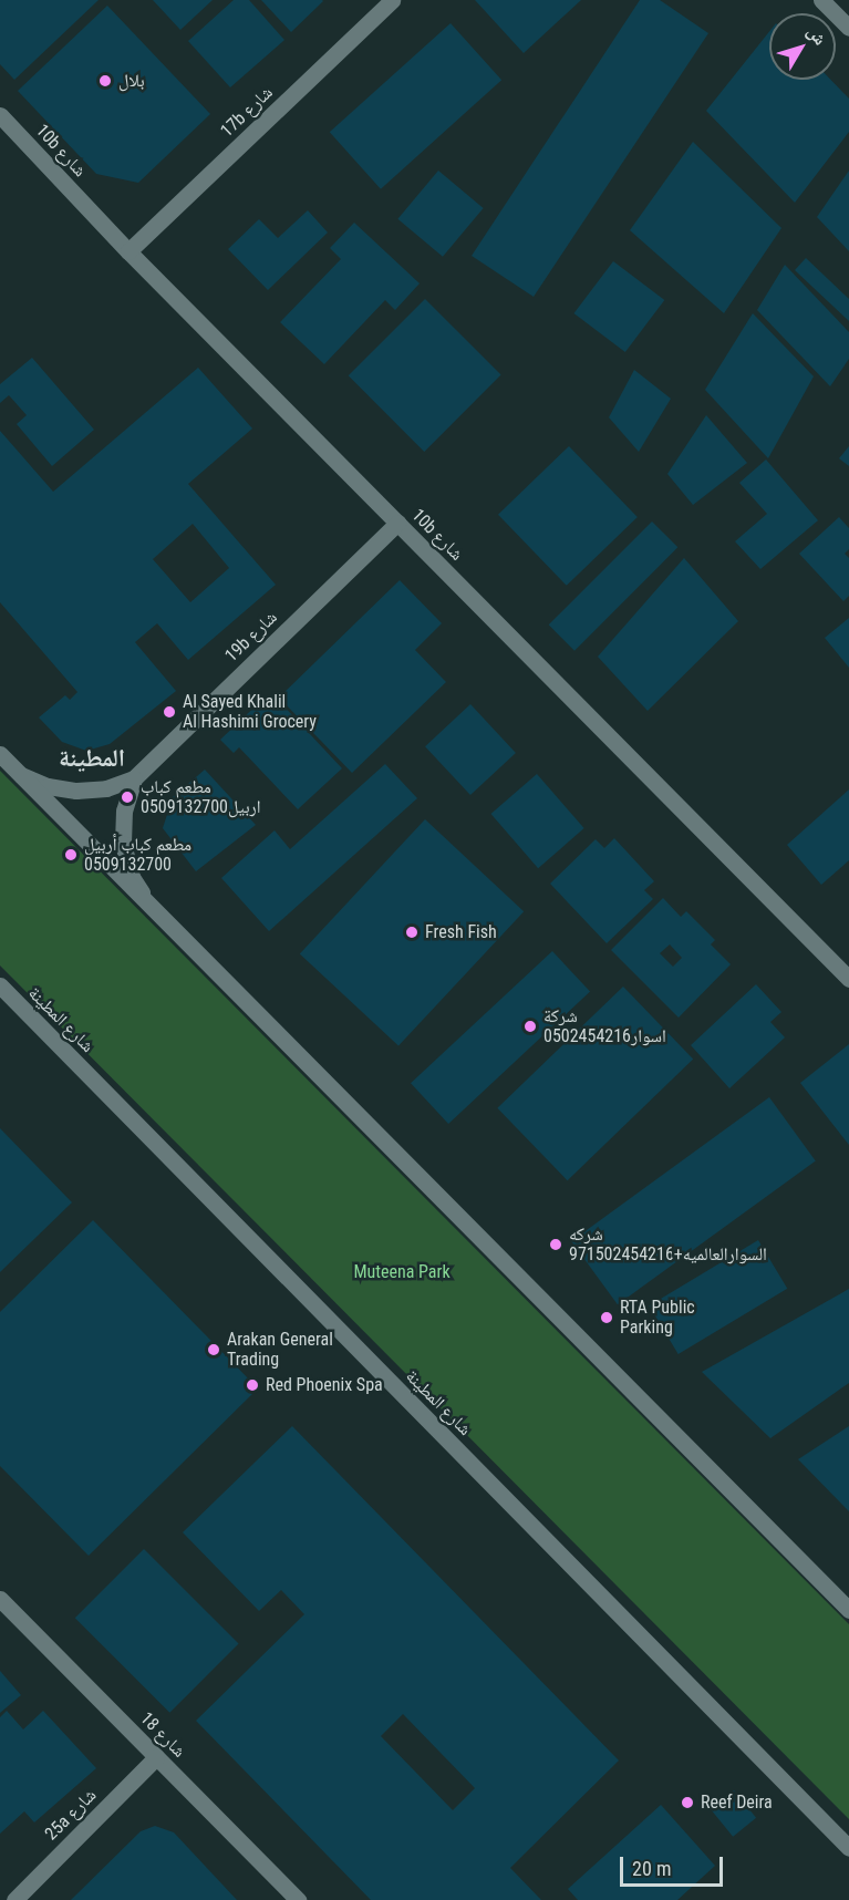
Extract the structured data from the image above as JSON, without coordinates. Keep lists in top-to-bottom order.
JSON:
{
  "streets": {
    "street": [
      "17b شارع",
      "10b شارع",
      "19b شارع",
      "شارع المطينة",
      "شارع 18",
      "25a شارع"
    ]
  },
  "crossings": [
    ["17b شارع", "10b شارع"],
    ["10b شارع", "19b شارع"],
    ["شارع 18", "25a شارع"]
  ],
  "districts": ["المطينة"],
  "parks": ["Muteena Park"],
  "places": [
    "بلال",
    "Al Sayed Khalil Al Hashimi Grocery",
    "مطعم كباب اربيل0509132700",
    "مطعم كباب أربيل 0509132700",
    "Fresh Fish",
    "شركة اسوار0502454216",
    "شركه السوارالعالميه+971502454216",
    "RTA Public Parking",
    "Arakan General Trading",
    "Red Phoenix Spa",
    "Reef Deira"
  ],
  "scale_bar": "20 m",
  "north": "top right"
}
